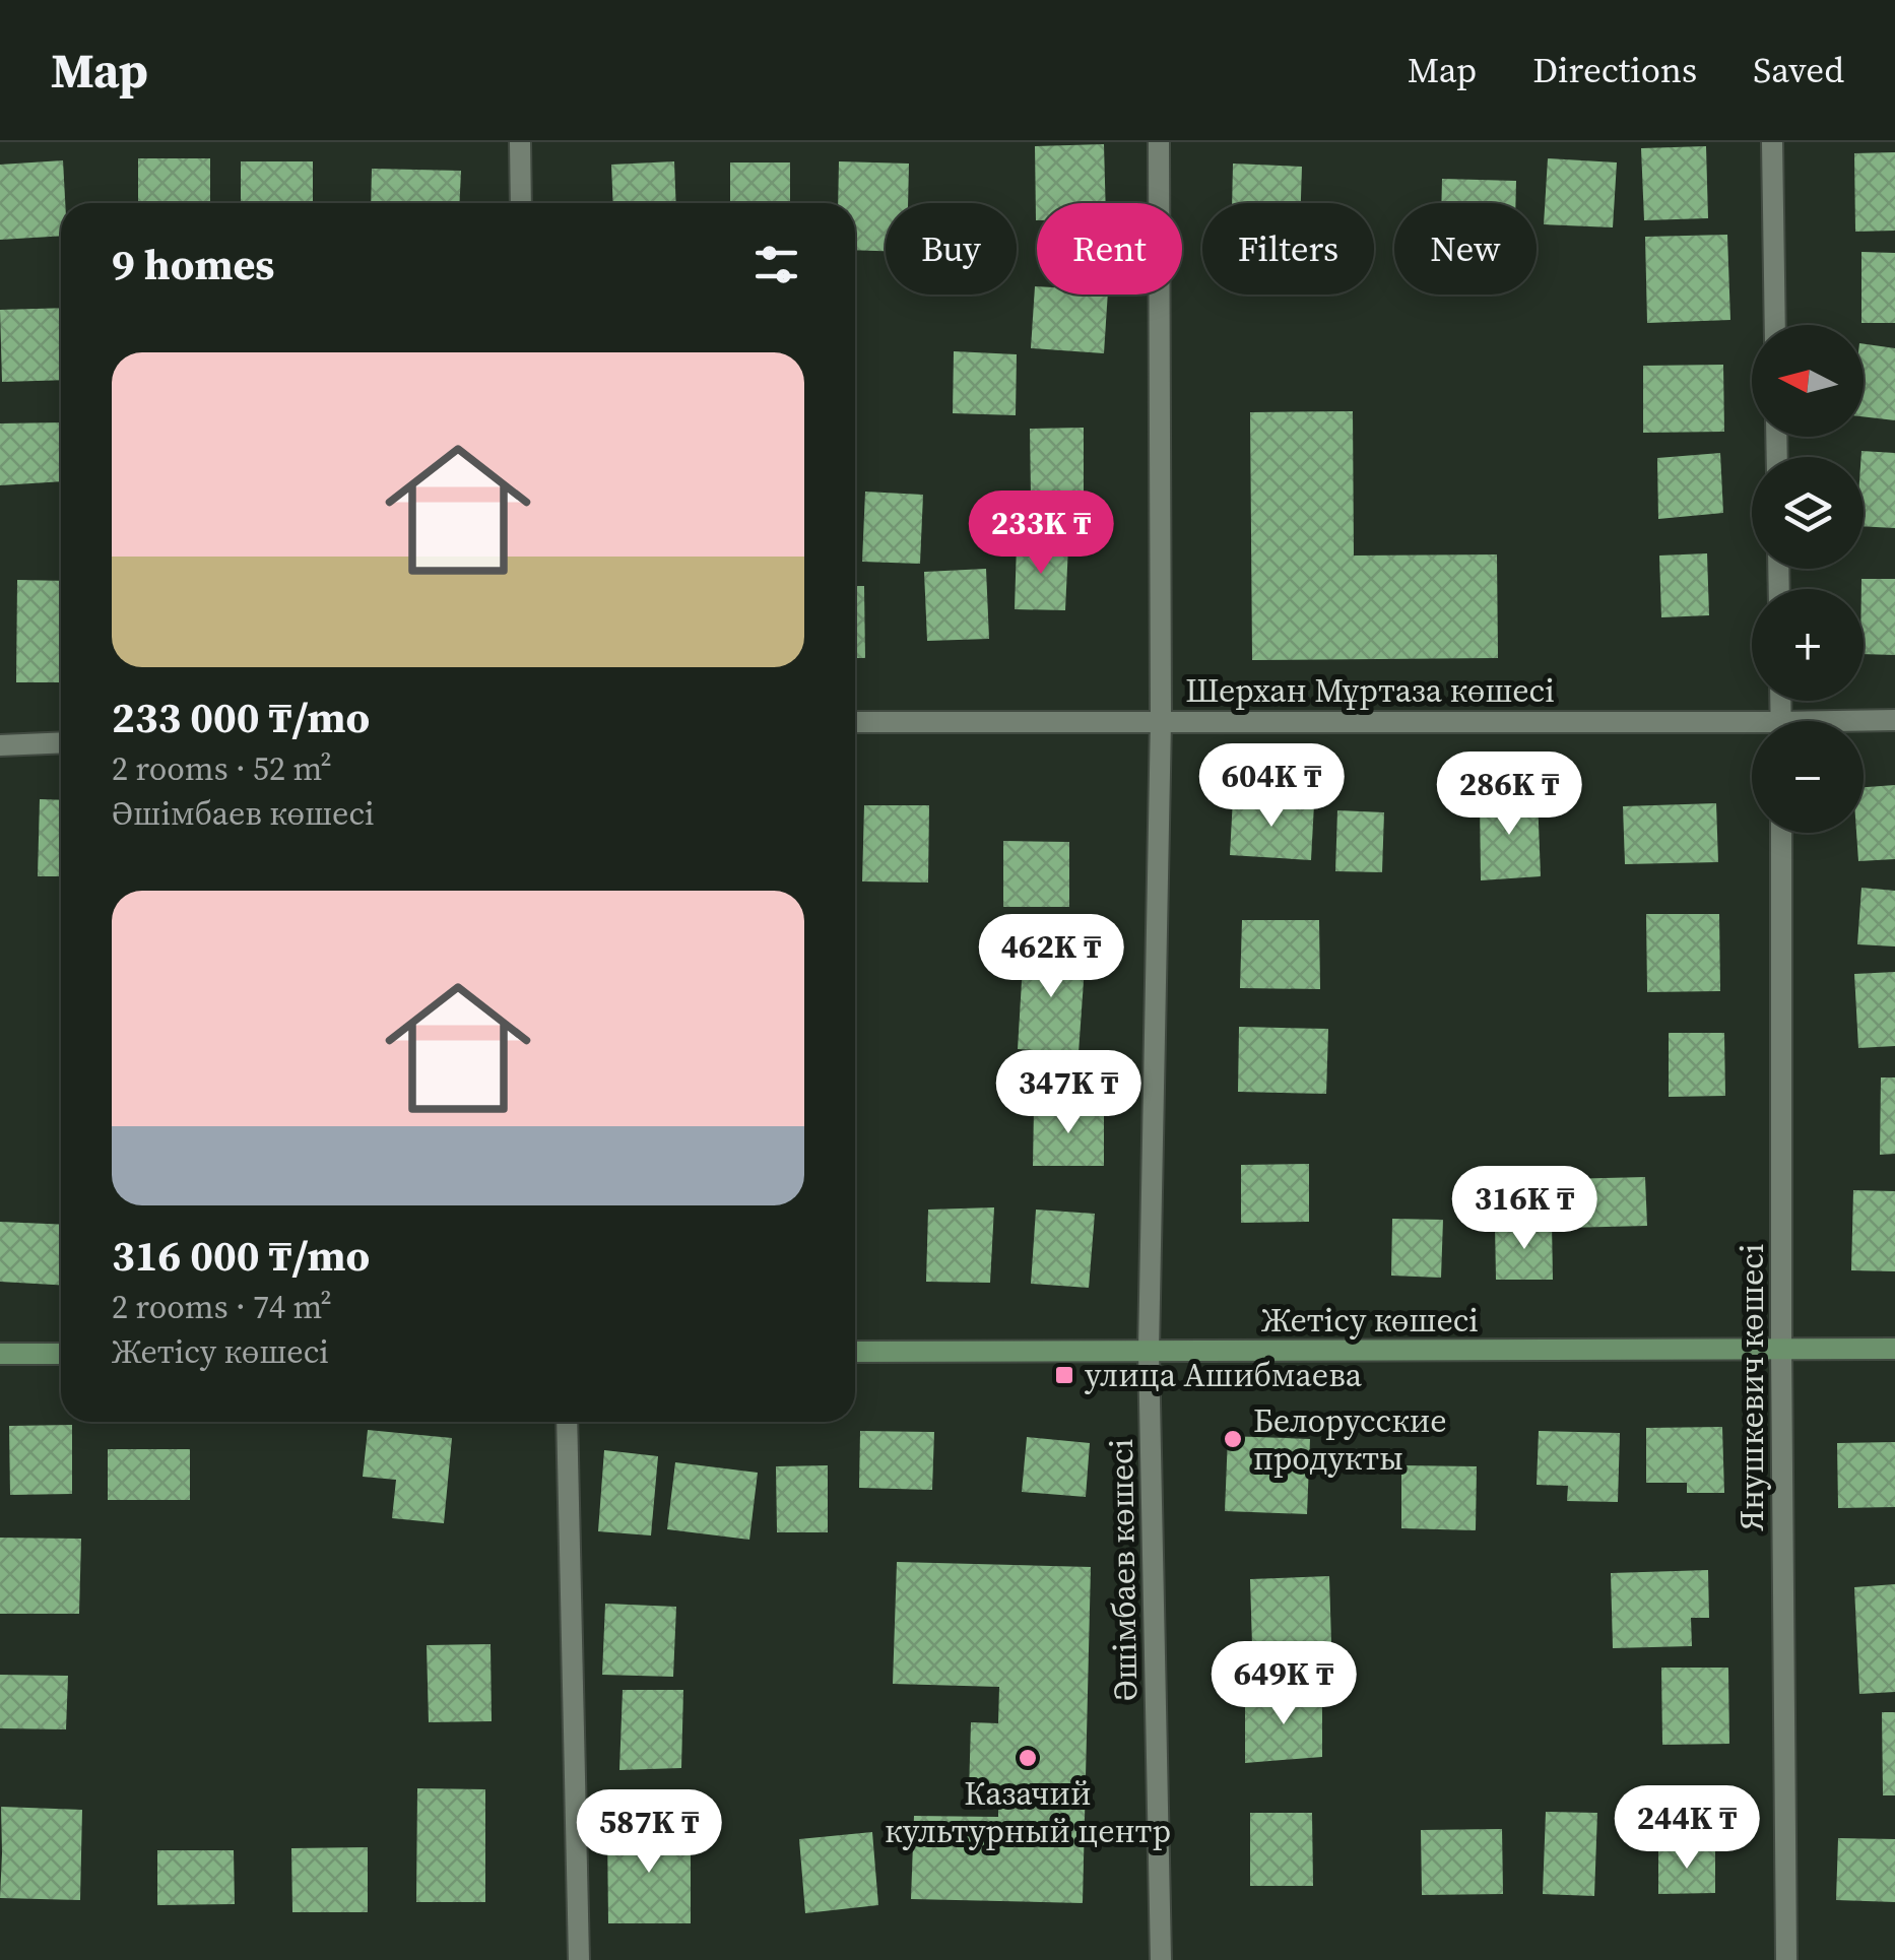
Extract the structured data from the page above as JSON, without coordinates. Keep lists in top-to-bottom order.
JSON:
{
  "streets": {
    "main road": ["Жетісу көшесі"],
    "street": ["Шерхан Мұртаза көшесі", "Янушкевич көшесі", "Әшімбаев көшесі"]
  },
  "crossings": [
    ["Шерхан Мұртаза көшесі", "Әшімбаев көшесі"],
    ["Жетісу көшесі", "Янушкевич көшесі"],
    ["Жетісу көшесі", "Әшімбаев көшесі"]
  ],
  "places": {
    "transit": ["улица Ашибмаева"],
    "other": ["Белорусские продукты", "Казачий культурный центр"]
  },
  "north": "left",
  "page": {
    "header": "Map",
    "nav": ["Map", "Directions", "Saved"],
    "chip": [
      "Buy",
      "Rent",
      "Filters",
      "New"
    ],
    "heading": "9 homes",
    "map_buttons": ["+", "−"],
    "list": [
      {
        "name": "233 000 ₸/mo",
        "note": "2 rooms · 52 m² · Әшімбаев көшесі"
      },
      {
        "name": "316 000 ₸/mo",
        "note": "2 rooms · 74 m² · Жетісу көшесі"
      }
    ],
    "price": [
      "233K ₸",
      "604K ₸",
      "286K ₸",
      "462K ₸",
      "347K ₸",
      "316K ₸",
      "649K ₸",
      "244K ₸",
      "587K ₸"
    ]
  }
}
